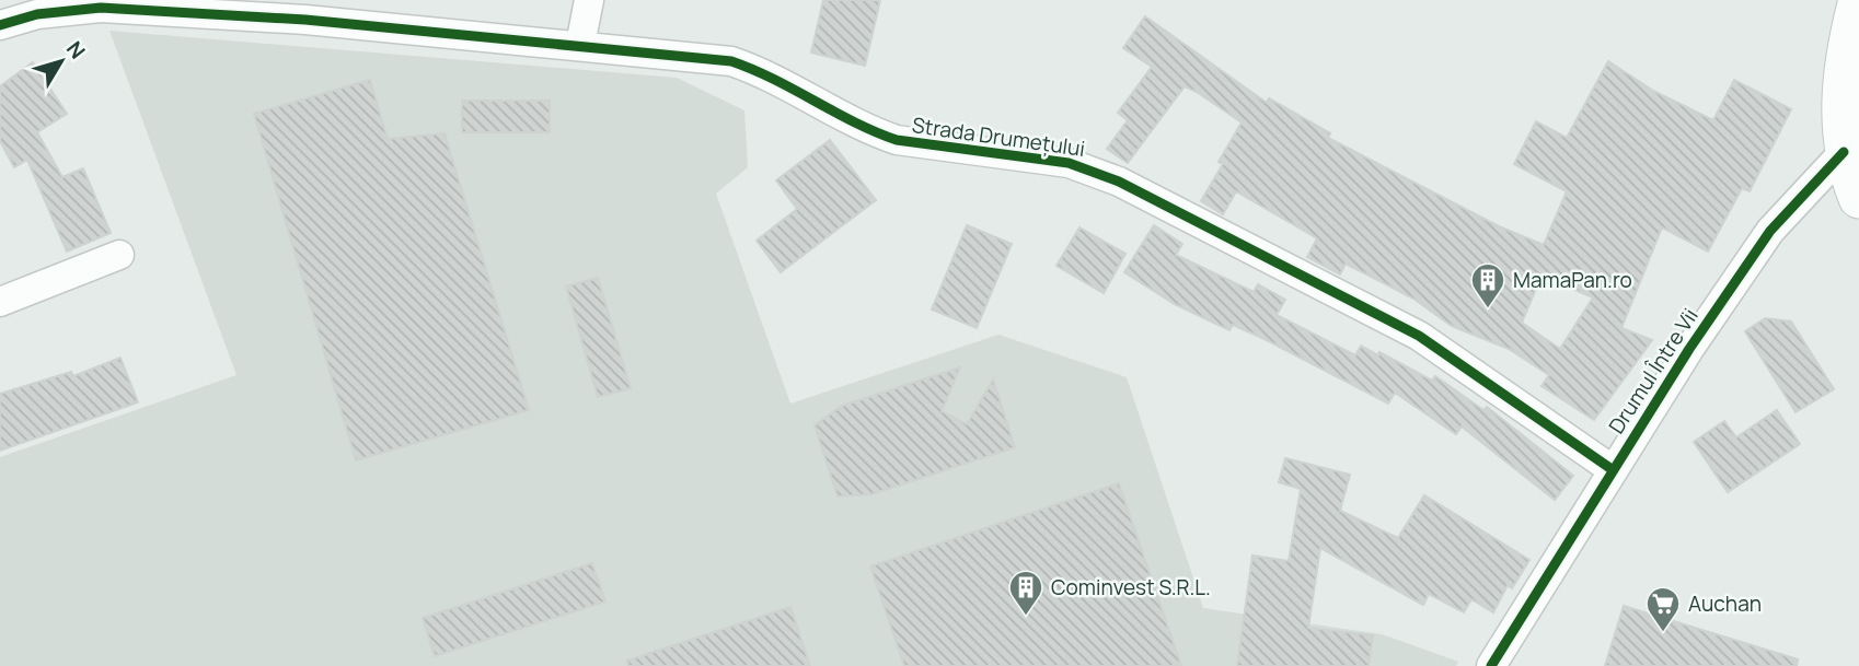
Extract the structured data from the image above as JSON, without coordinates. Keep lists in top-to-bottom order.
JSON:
{
  "streets": {
    "street": ["Strada Drumețului", "Drumul Între Vii"]
  },
  "crossings": [
    ["Strada Drumețului", "Drumul Între Vii"]
  ],
  "places": {
    "building": ["MamaPan.ro", "Cominvest S.R.L."],
    "supermarket": ["Auchan"]
  },
  "north": "top right"
}
